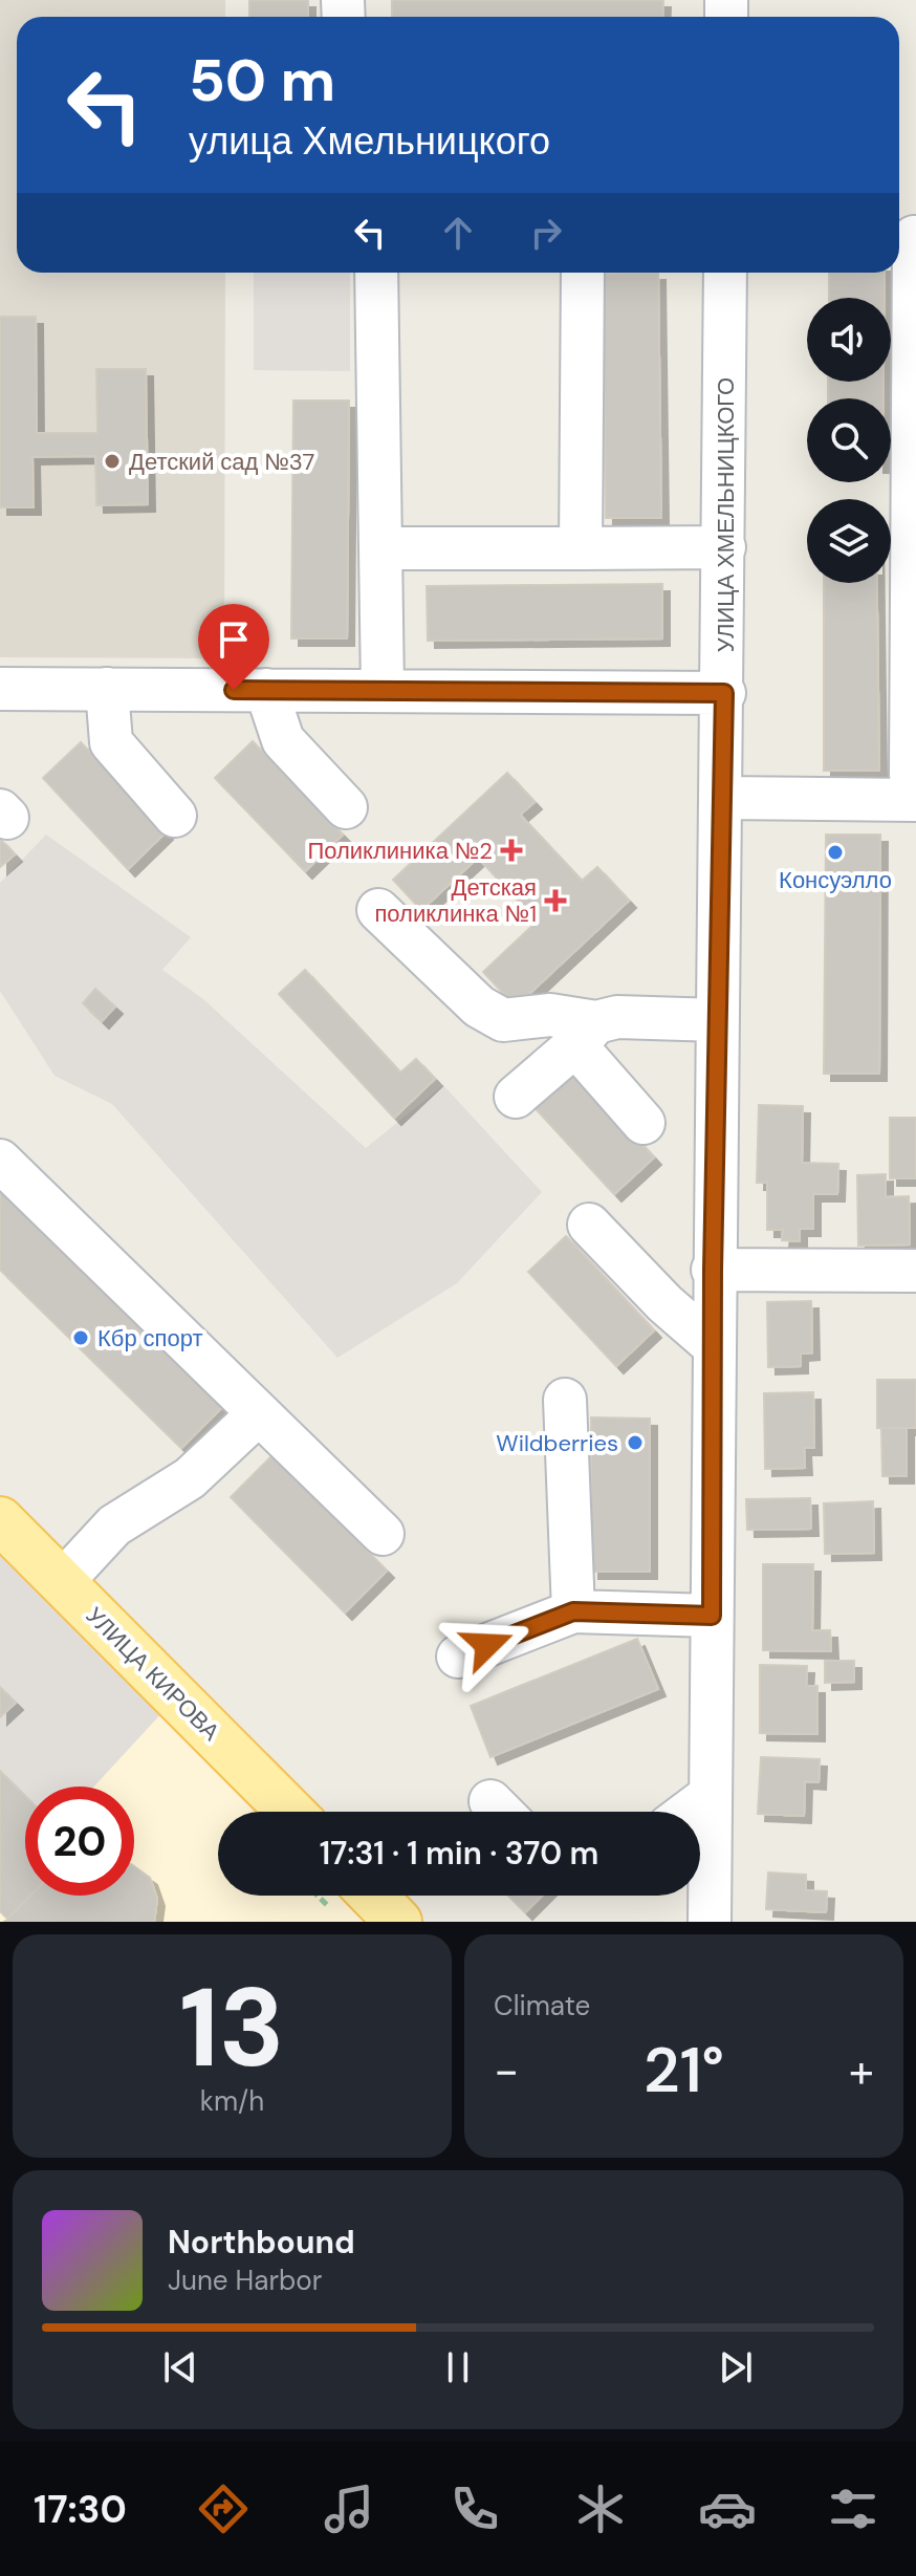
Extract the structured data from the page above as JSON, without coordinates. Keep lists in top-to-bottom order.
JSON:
{
  "streets": {
    "main road": ["УЛИЦА КИРОВА"],
    "street": ["УЛИЦА ХМЕЛЬНИЦКОГО"]
  },
  "places": {
    "other": [
      "Детский сад №37",
      "Консуэлло",
      "Кбр спорт",
      "Wildberries"
    ],
    "health": ["Поликлиника №2", "Детская поликлинка №1"]
  },
  "page": {
    "turn": ["50 m", "улица Хмельницкого"],
    "limit": "20",
    "trip": "17:31 · 1 min · 370 m",
    "tile": [
      ["13", "km/h"],
      "Climate"
    ],
    "heat": ["−", "21°", "+"],
    "song": ["Northbound", "June Harbor"],
    "tabs": "17:30"
  }
}
